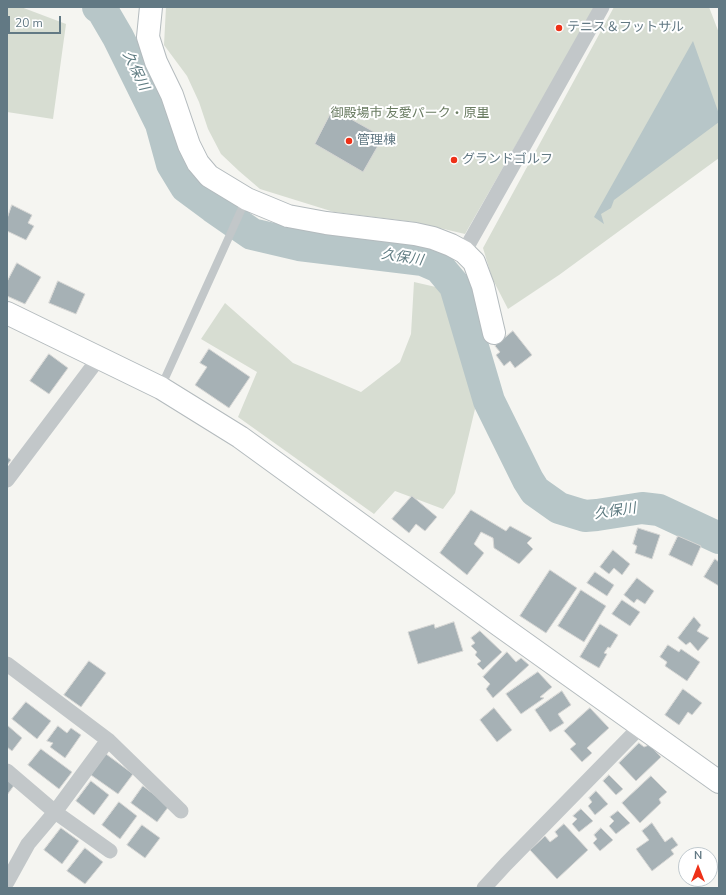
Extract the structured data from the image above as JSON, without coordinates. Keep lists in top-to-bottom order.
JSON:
{
  "water": ["久保川"],
  "parks": ["御殿場市 友愛パーク・原里"],
  "places": ["テニス＆フットサル", "管理棟", "グランドゴルフ"],
  "scale_bar": "20 m",
  "north": "top"
}
